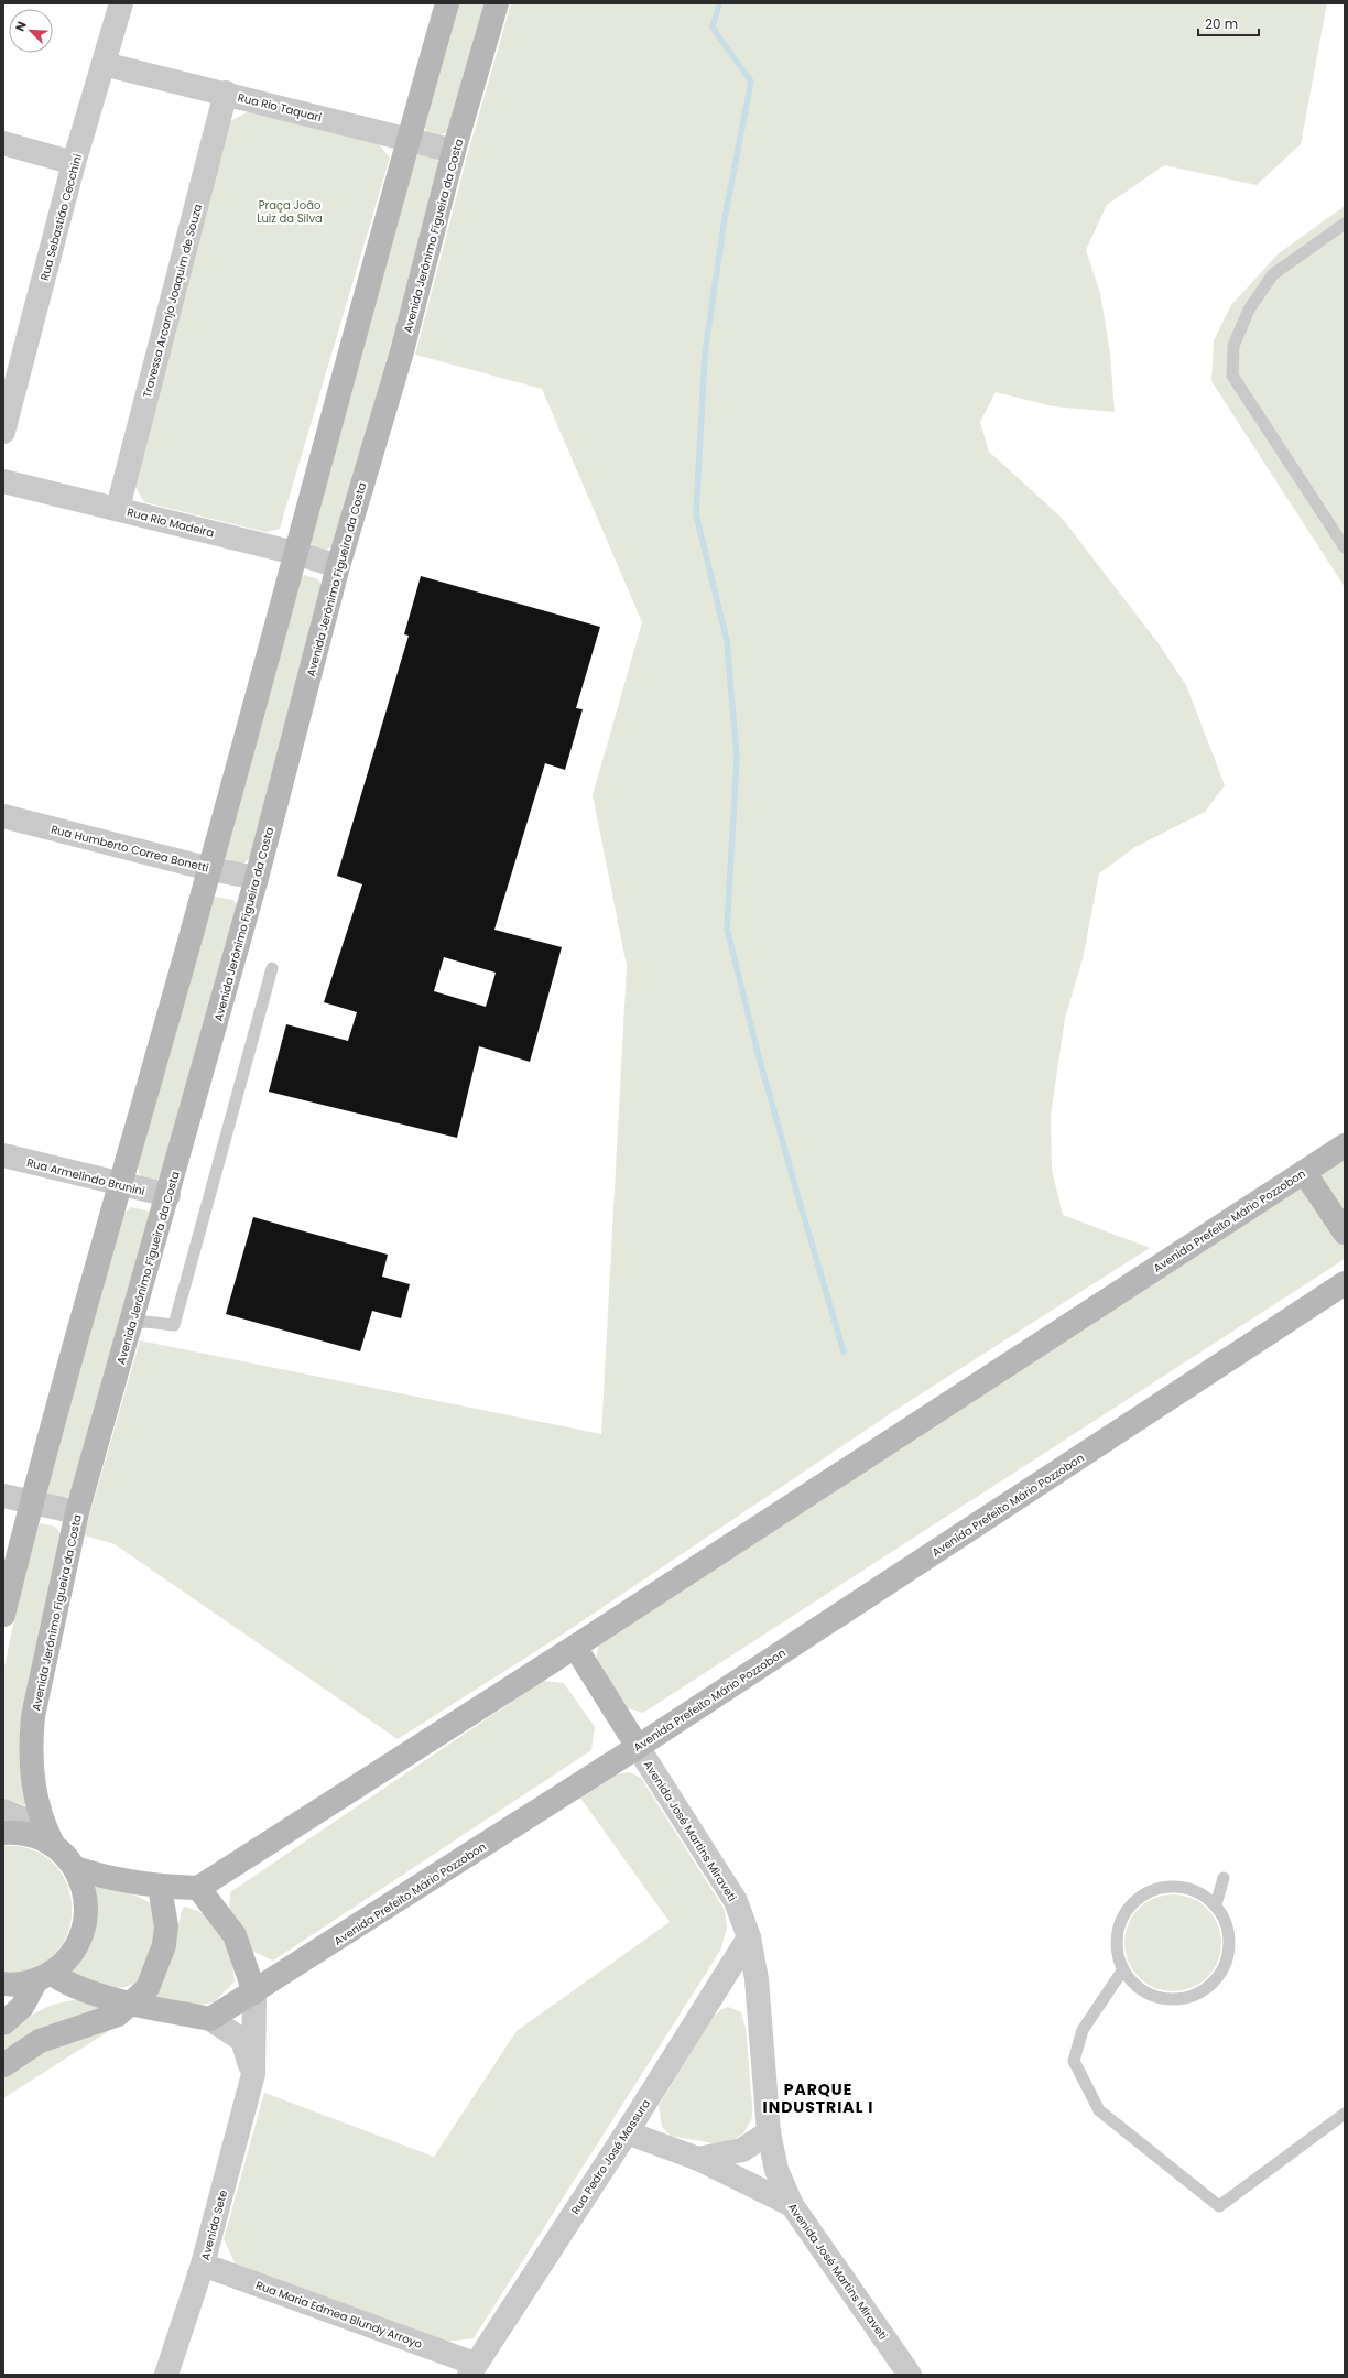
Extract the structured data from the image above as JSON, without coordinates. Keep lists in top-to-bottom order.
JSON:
{
  "streets": {
    "main road": ["Avenida Jerônimo Figueira da Costa", "Avenida Prefeito Mário Pozzobon"],
    "street": [
      "Rua Rio Taquari",
      "Rua Sebastião Cecchini",
      "Travessa Arcanjo Joaquim de Souza",
      "Rua Rio Madeira",
      "Rua Humberto Correa Bonetti",
      "Rua Armelindo Brunini",
      "Avenida José Martins Miraveti",
      "Rua Pedro José Massura",
      "Avenida Sete",
      "Rua Maria Edmea Blundy Arroyo"
    ]
  },
  "crossings": [
    ["Rua Rio Taquari", "Rua Sebastião Cecchini"],
    ["Rua Rio Taquari", "Avenida Jerônimo Figueira da Costa"],
    ["Rua Rio Taquari", "Travessa Arcanjo Joaquim de Souza"],
    ["Avenida Jerônimo Figueira da Costa", "Rua Rio Madeira"],
    ["Avenida Jerônimo Figueira da Costa", "Rua Humberto Correa Bonetti"],
    ["Avenida Jerônimo Figueira da Costa", "Rua Armelindo Brunini"],
    ["Travessa Arcanjo Joaquim de Souza", "Rua Rio Madeira"],
    ["Avenida Prefeito Mário Pozzobon", "Avenida José Martins Miraveti"],
    ["Avenida Prefeito Mário Pozzobon", "Avenida Sete"],
    ["Avenida José Martins Miraveti", "Rua Pedro José Massura"],
    ["Rua Pedro José Massura", "Rua Maria Edmea Blundy Arroyo"],
    ["Avenida Sete", "Rua Maria Edmea Blundy Arroyo"]
  ],
  "districts": ["PARQUE INDUSTRIAL I"],
  "parks": ["Praça João Luiz da Silva"],
  "scale_bar": "20 m",
  "north": "top left"
}
